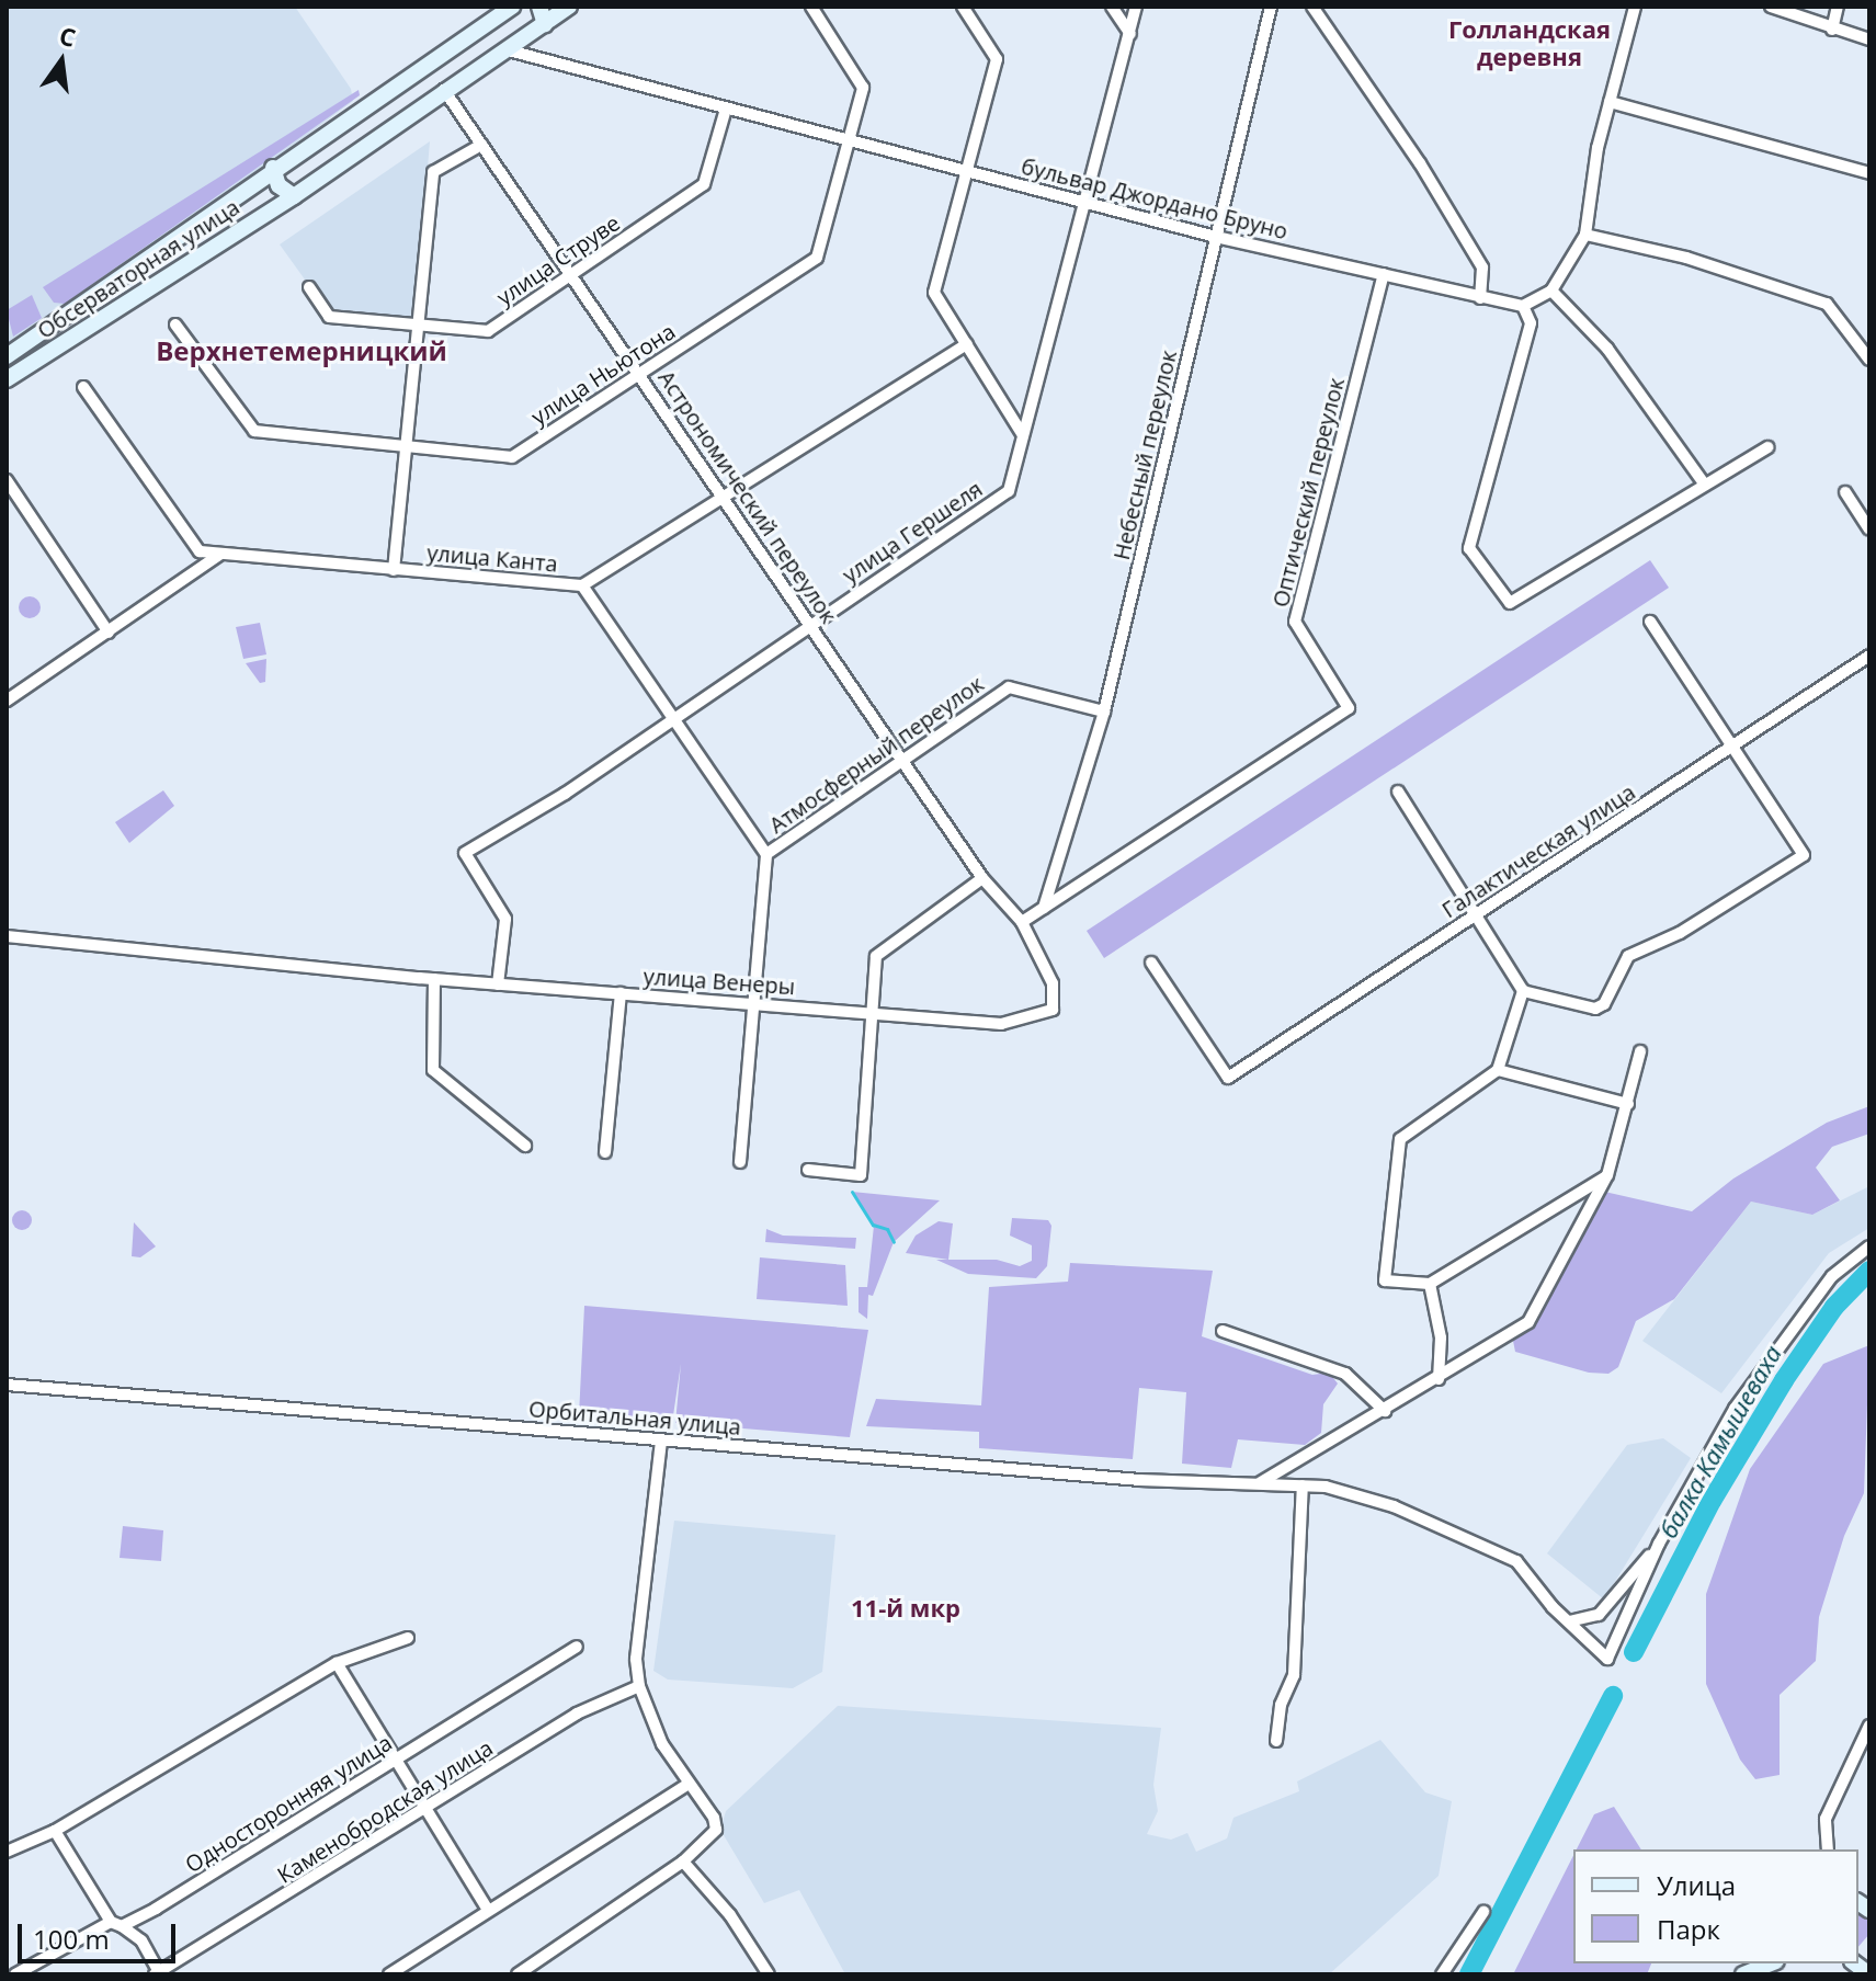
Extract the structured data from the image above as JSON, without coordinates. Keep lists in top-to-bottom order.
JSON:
{
  "streets": {
    "main road": ["Обсерваторная улица"],
    "street": [
      "бульвар Джордано Бруно",
      "улица Струве",
      "улица Ньютона",
      "Небесный переулок",
      "Оптический переулок",
      "Астрономический переулок",
      "улица Гершеля",
      "улица Канта",
      "Атмосферный переулок",
      "Галактическая улица",
      "улица Венеры",
      "Орбитальная улица",
      "Односторонняя улица",
      "Каменобродская улица"
    ]
  },
  "crossings": [
    ["бульвар Джордано Бруно", "улица Струве"],
    ["бульвар Джордано Бруно", "Обсерваторная улица"],
    ["бульвар Джордано Бруно", "улица Ньютона"],
    ["бульвар Джордано Бруно", "Небесный переулок"],
    ["бульвар Джордано Бруно", "Оптический переулок"],
    ["бульвар Джордано Бруно", "улица Гершеля"],
    ["улица Струве", "Астрономический переулок"],
    ["Обсерваторная улица", "Астрономический переулок"],
    ["улица Ньютона", "Астрономический переулок"],
    ["Небесный переулок", "Оптический переулок"],
    ["Небесный переулок", "Атмосферный переулок"],
    ["Астрономический переулок", "улица Гершеля"],
    ["Астрономический переулок", "улица Канта"],
    ["Астрономический переулок", "Атмосферный переулок"],
    ["Астрономический переулок", "улица Венеры"],
    ["улица Гершеля", "улица Венеры"],
    ["Атмосферный переулок", "улица Венеры"]
  ],
  "districts": ["Голландская деревня", "Верхнетемерницкий", "11-й мкр"],
  "water": ["балка Камышеваха"],
  "legend": ["Улица", "Парк"],
  "scale_bar": "100 m",
  "north": "top"
}
